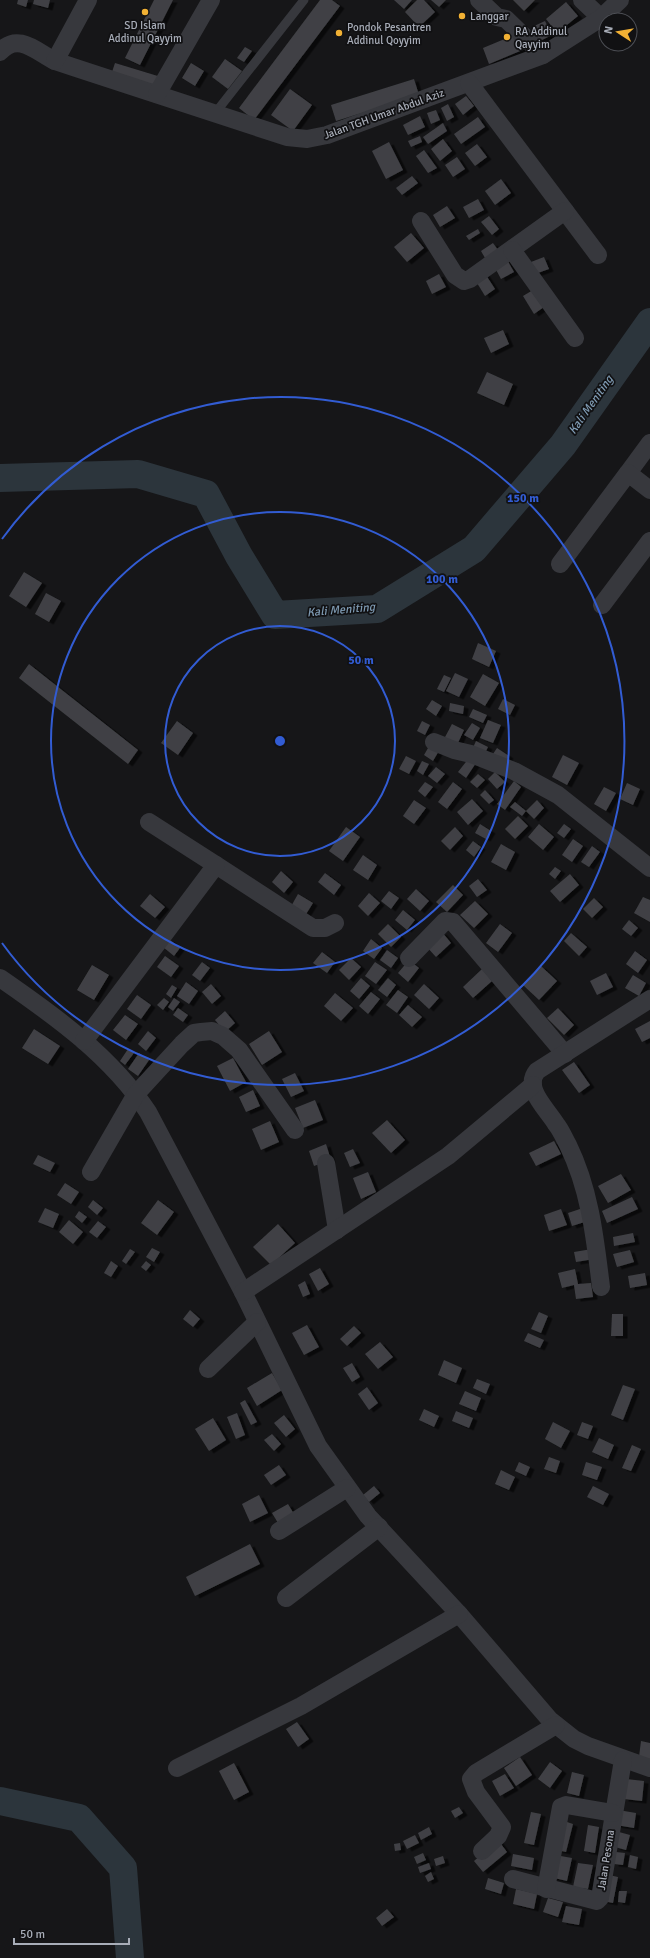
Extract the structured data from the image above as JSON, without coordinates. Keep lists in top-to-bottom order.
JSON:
{
  "streets": {
    "street": ["Jalan TGH Umar Abdul Aziz", "Jalan Pesona"]
  },
  "water": ["Kali Meniting"],
  "places": [
    "SD Islam Addinul Qayyim",
    "Langgar",
    "Pondok Pesantren Addinul Qoyyim",
    "RA Addinul Qayyim"
  ],
  "scale_bar": "50 m",
  "north": "left",
  "rings": ["150 m", "100 m", "50 m"]
}
